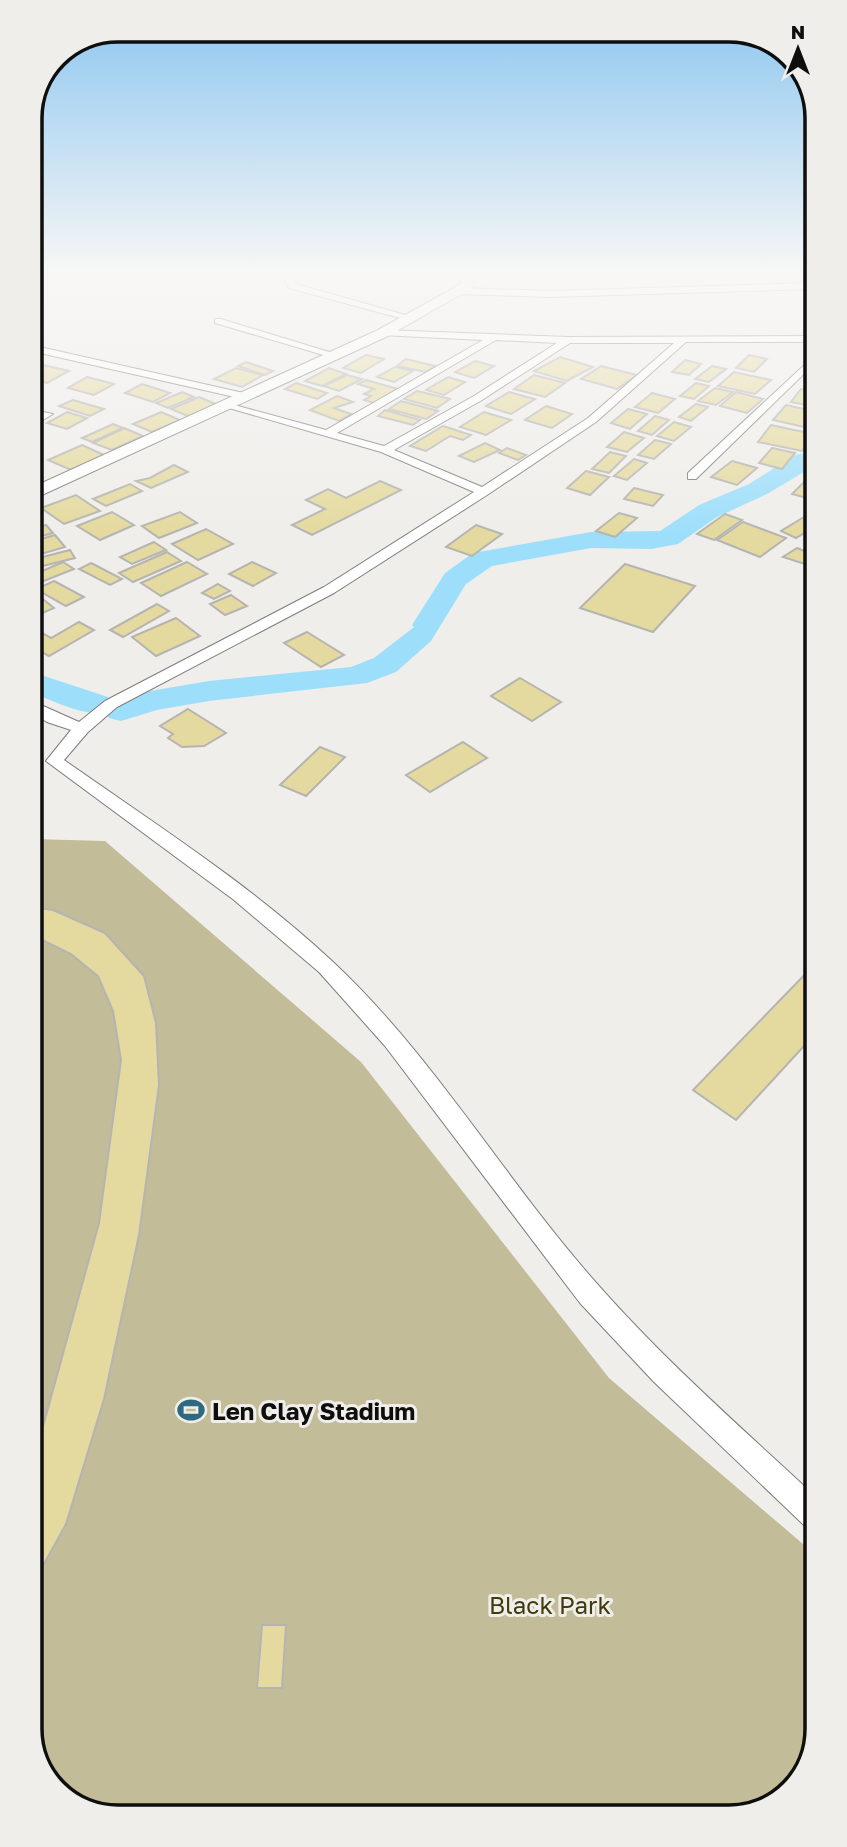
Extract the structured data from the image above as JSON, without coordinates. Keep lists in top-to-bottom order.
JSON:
{
  "parks": ["Black Park"],
  "places": {
    "sports": ["Len Clay Stadium"]
  },
  "north": "top"
}
